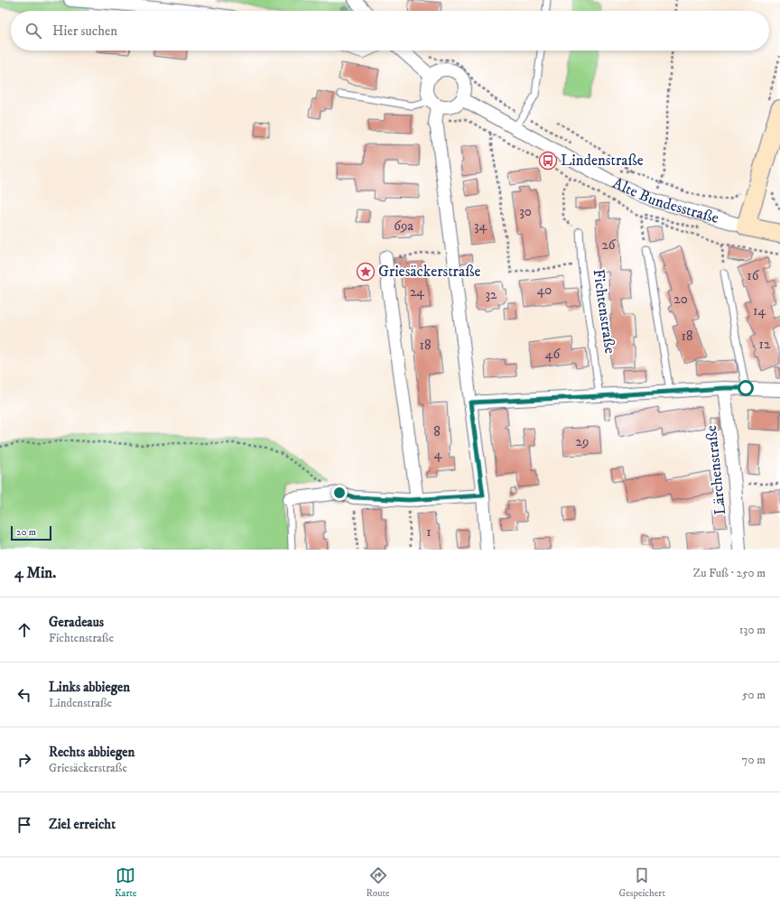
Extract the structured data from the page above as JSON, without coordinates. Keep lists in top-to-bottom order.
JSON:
{
  "streets": {
    "street": ["Alte Bundesstraße", "Lärchenstraße"],
    "lane": ["Fichtenstraße"]
  },
  "places": {
    "bus stop": ["Lindenstraße"],
    "place": ["Griesäckerstraße"]
  },
  "house_numbers": [
    "30",
    "69a",
    "34",
    "26",
    "16",
    "40",
    "24",
    "32",
    "20",
    "14",
    "18",
    "12",
    "18",
    "46",
    "8",
    "29",
    "4",
    "1"
  ],
  "scale_bar": "20 m",
  "page": {
    "search": "Hier suchen",
    "scale": "20 m",
    "heading": ["4 Min.", "Zu Fuß · 250 m"],
    "list": [
      ["Geradeaus", "Fichtenstraße", "130 m"],
      ["Links abbiegen", "Lindenstraße", "50 m"],
      ["Rechts abbiegen", "Griesäckerstraße", "70 m"],
      "Ziel erreicht"
    ],
    "nav": ["Karte", "Route", "Gespeichert"]
  }
}
